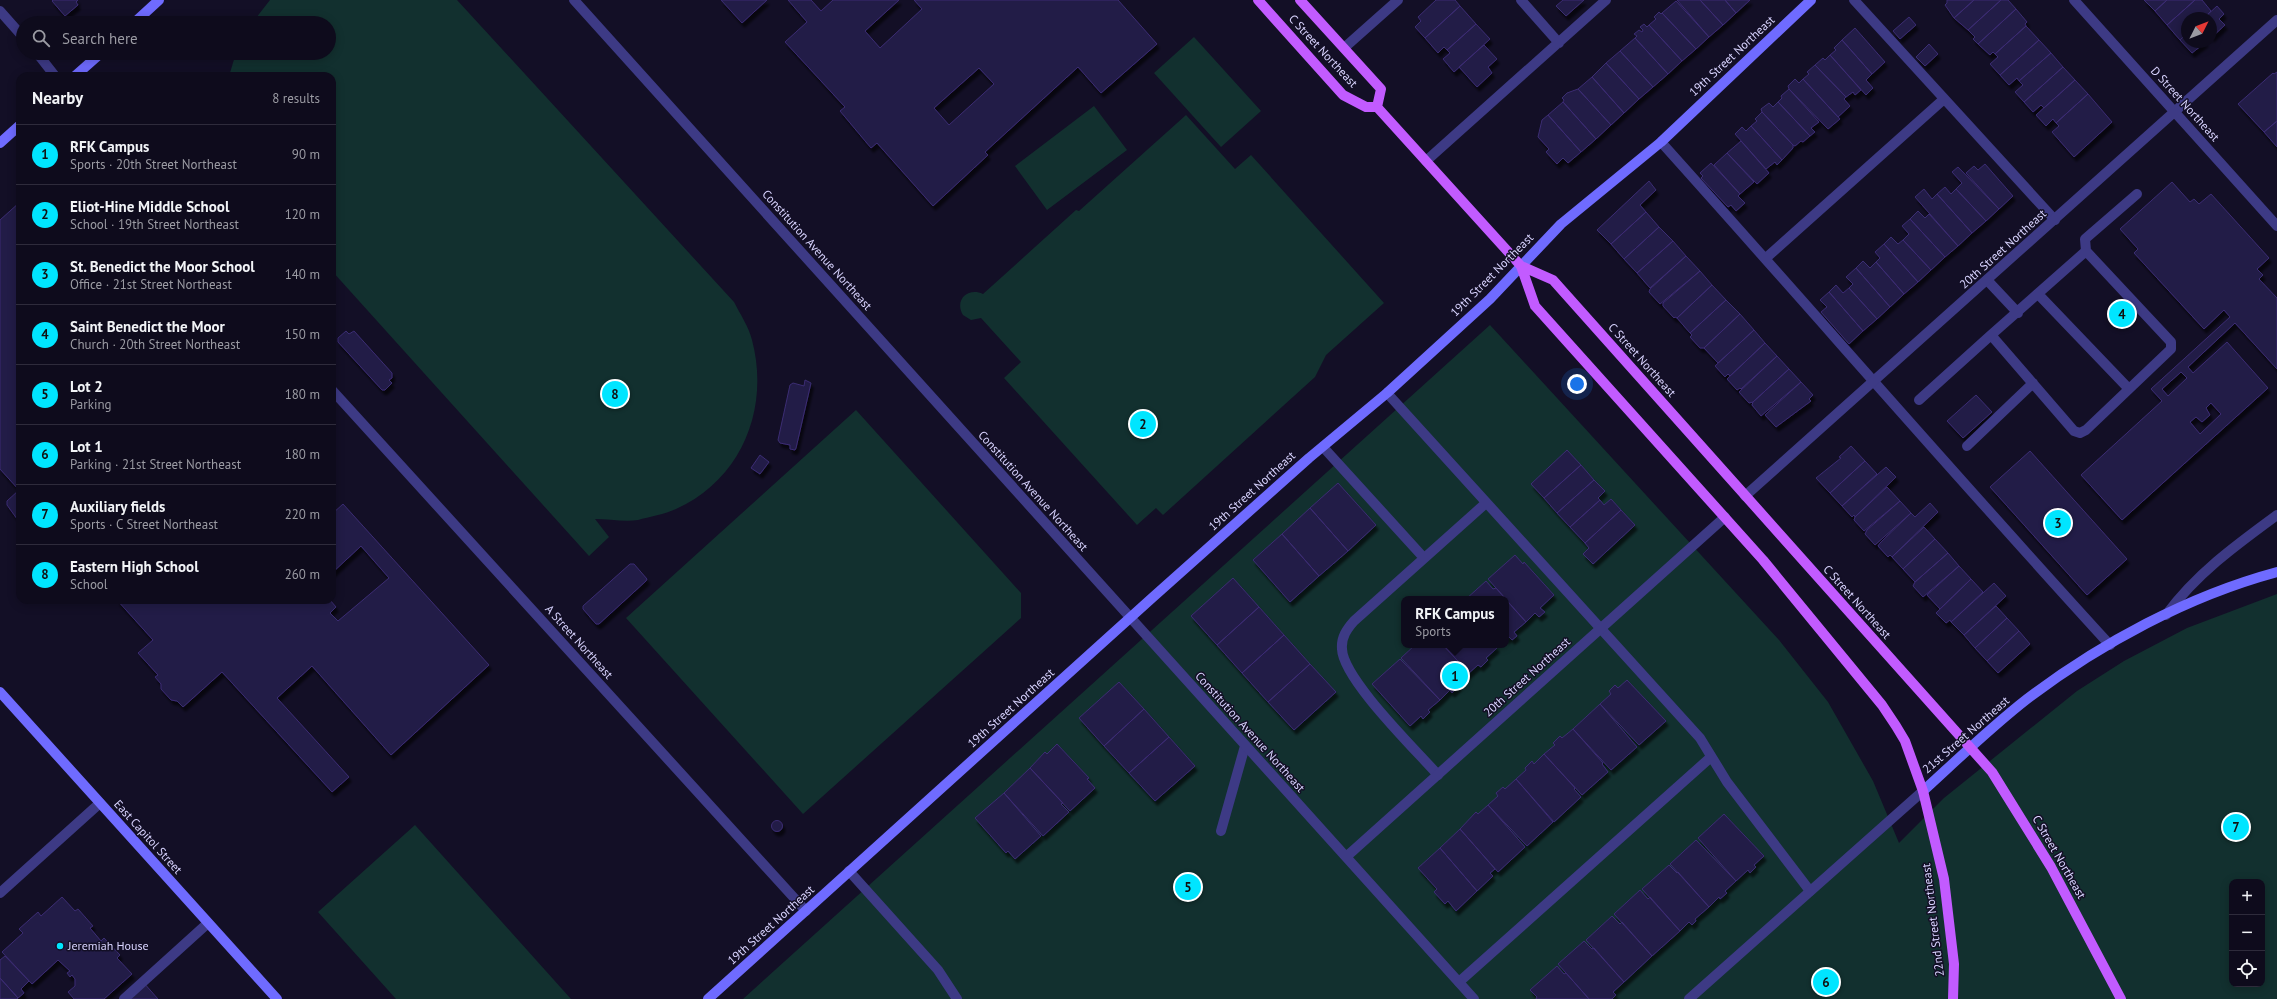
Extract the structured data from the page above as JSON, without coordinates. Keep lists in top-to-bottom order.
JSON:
{
  "streets": {
    "main road": [
      "C Street Northeast",
      "19th Street Northeast",
      "21st Street Northeast",
      "East Capitol Street",
      "22nd Street Northeast"
    ],
    "street": [
      "D Street Northeast",
      "20th Street Northeast",
      "Constitution Avenue Northeast",
      "A Street Northeast"
    ]
  },
  "crossings": [
    ["C Street Northeast", "19th Street Northeast"],
    ["C Street Northeast", "20th Street Northeast"],
    ["C Street Northeast", "21st Street Northeast"],
    ["C Street Northeast", "22nd Street Northeast"],
    ["19th Street Northeast", "Constitution Avenue Northeast"],
    ["19th Street Northeast", "A Street Northeast"],
    ["D Street Northeast", "20th Street Northeast"],
    ["20th Street Northeast", "Constitution Avenue Northeast"],
    ["21st Street Northeast", "22nd Street Northeast"]
  ],
  "places": ["Jeremiah House"],
  "north": "top right",
  "page": {
    "search": "Search here",
    "heading": ["Nearby", "8 results"],
    "list": [
      {
        "mark": "1",
        "name": "RFK Campus",
        "note": "Sports · 20th Street Northeast",
        "value": "90 m"
      },
      {
        "mark": "2",
        "name": "Eliot-Hine Middle School",
        "note": "School · 19th Street Northeast",
        "value": "120 m"
      },
      {
        "mark": "3",
        "name": "St. Benedict the Moor School",
        "note": "Office · 21st Street Northeast",
        "value": "140 m"
      },
      {
        "mark": "4",
        "name": "Saint Benedict the Moor",
        "note": "Church · 20th Street Northeast",
        "value": "150 m"
      },
      {
        "mark": "5",
        "name": "Lot 2",
        "note": "Parking",
        "value": "180 m"
      },
      {
        "mark": "6",
        "name": "Lot 1",
        "note": "Parking · 21st Street Northeast",
        "value": "180 m"
      },
      {
        "mark": "7",
        "name": "Auxiliary fields",
        "note": "Sports · C Street Northeast",
        "value": "220 m"
      },
      {
        "mark": "8",
        "name": "Eastern High School",
        "note": "School",
        "value": "260 m"
      }
    ],
    "pins": [
      "4",
      "8",
      "2",
      "3",
      "1",
      "7",
      "5",
      "6"
    ],
    "popup": ["RFK Campus", "Sports"],
    "map_buttons": ["+", "−"]
  }
}
